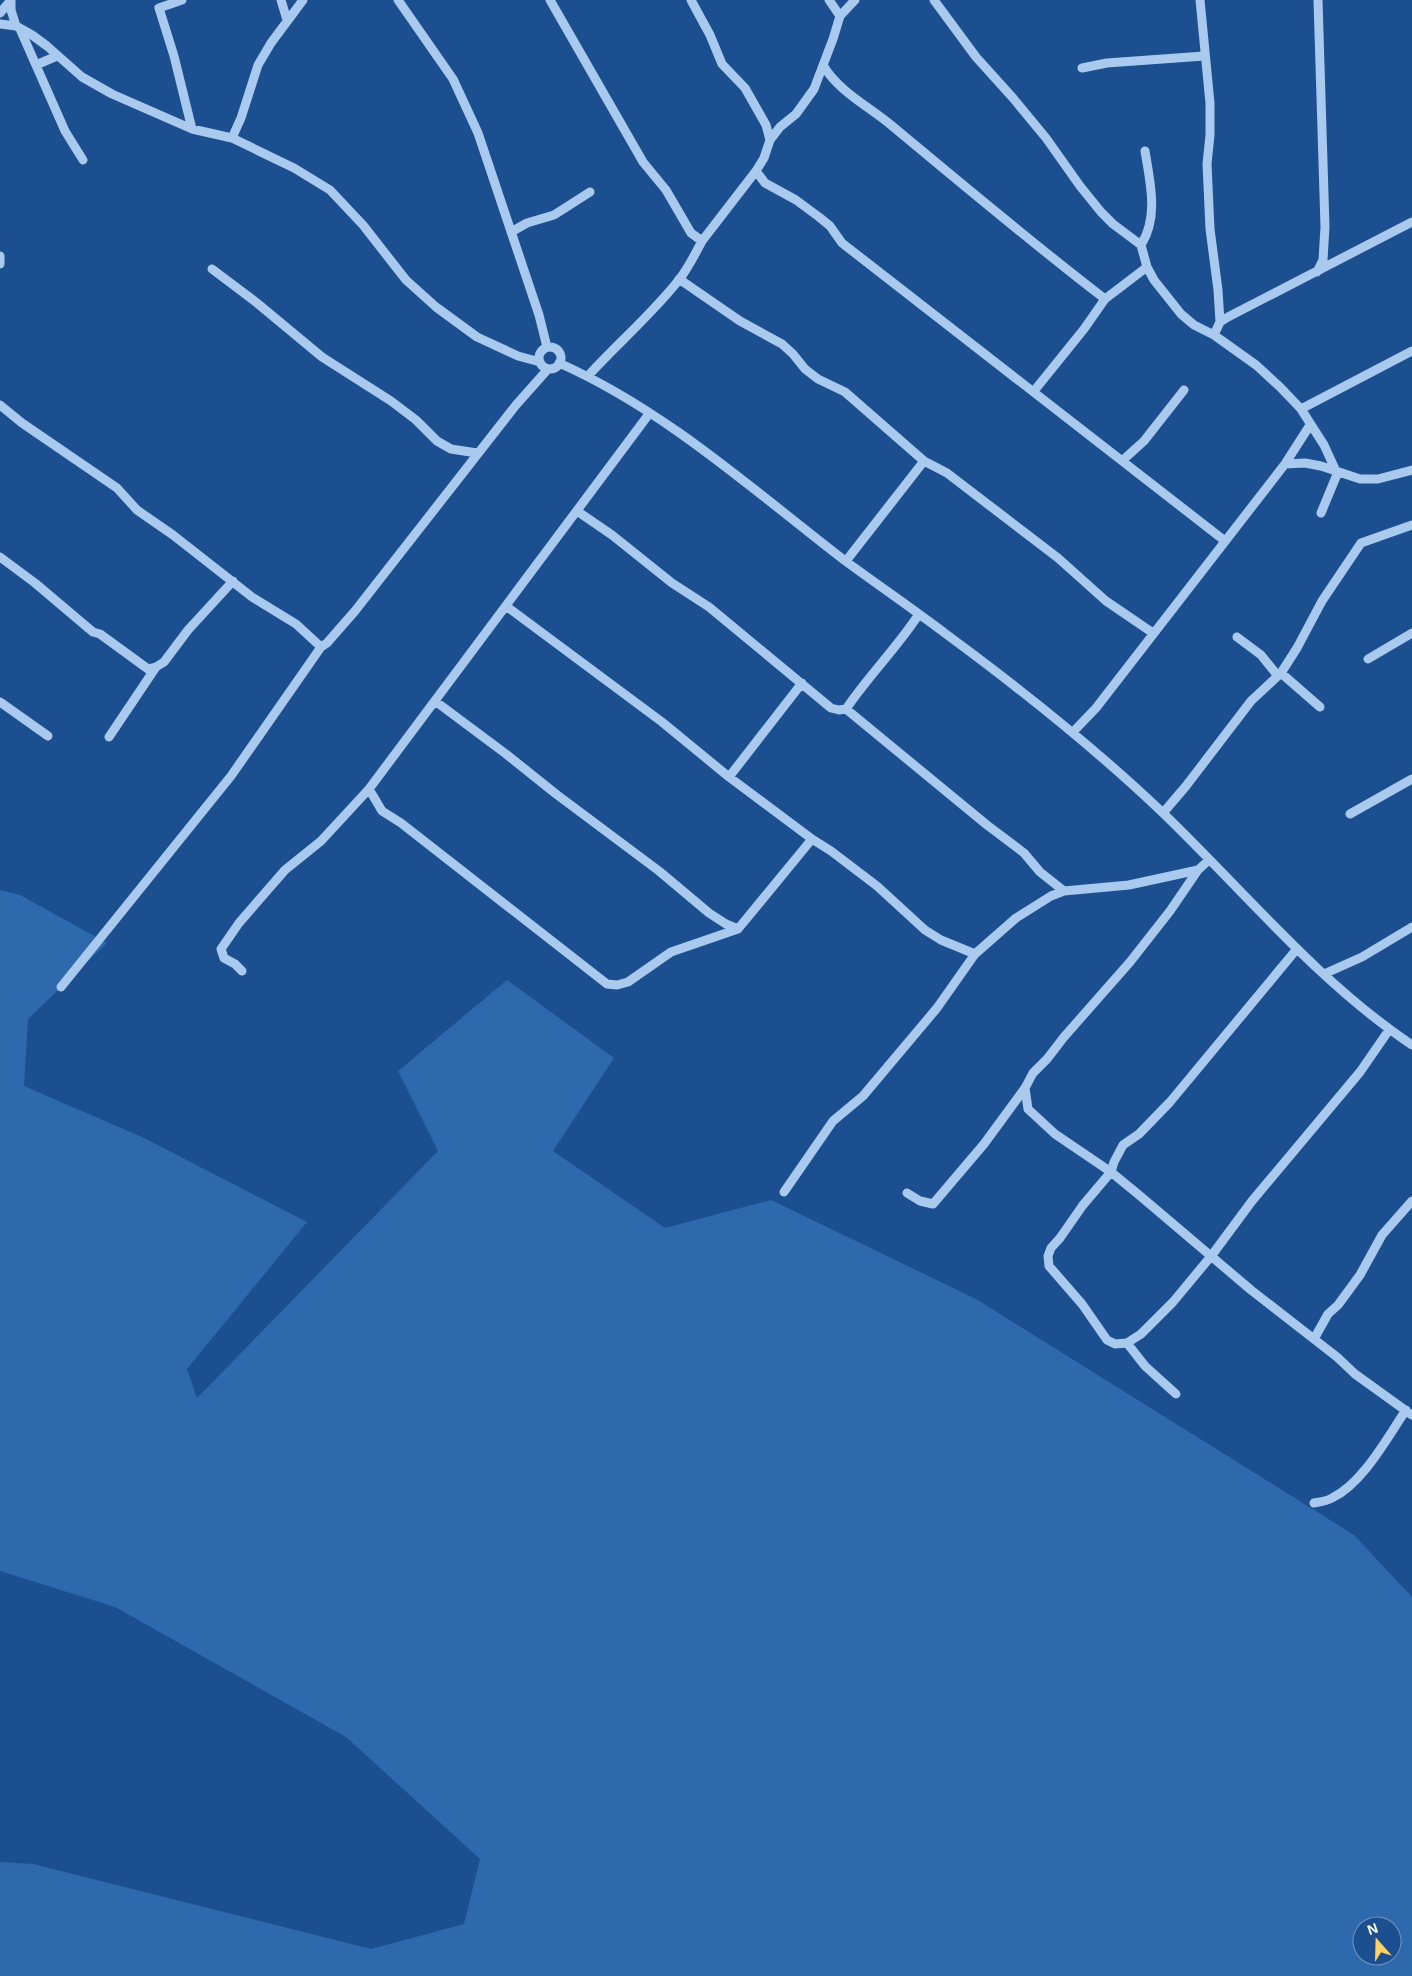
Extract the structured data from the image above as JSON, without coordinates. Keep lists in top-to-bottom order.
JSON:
{
  "north": "top"
}
